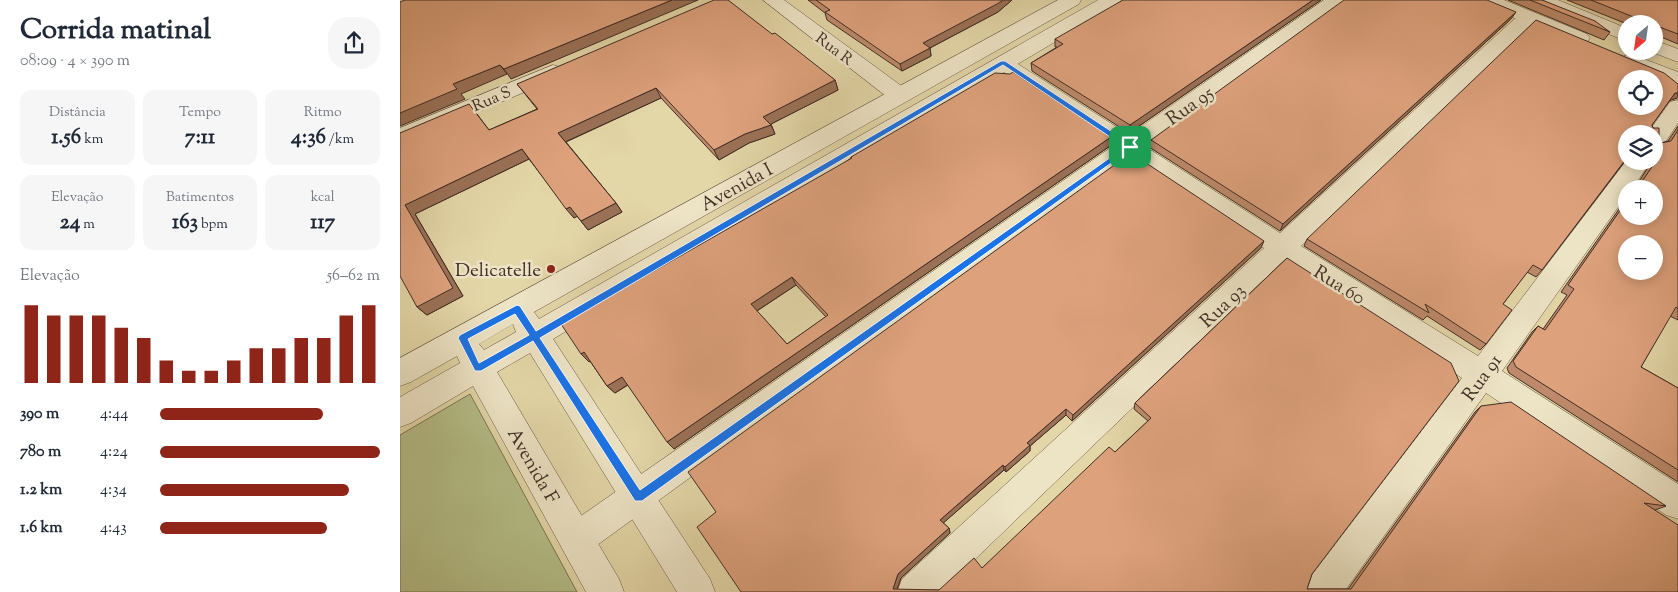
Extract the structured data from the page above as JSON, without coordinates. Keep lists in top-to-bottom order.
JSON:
{
  "streets": {
    "street": [
      "Rua R",
      "Rua S",
      "Rua 95",
      "Avenida I",
      "Rua 60",
      "Rua 93",
      "Rua 91",
      "Avenida F"
    ]
  },
  "crossings": [
    ["Rua R", "Avenida I"],
    ["Rua 95", "Rua 60"],
    ["Rua 95", "Avenida F"],
    ["Avenida I", "Rua 60"],
    ["Avenida I", "Avenida F"],
    ["Rua 60", "Rua 93"],
    ["Rua 60", "Rua 91"]
  ],
  "places": ["Delicatelle"],
  "north": "bottom left",
  "page": {
    "heading": ["Corrida matinal", "08:09 · 4 × 390 m"],
    "map_buttons": ["+", "−"],
    "stats": [
      ["Distância", "1.56 km"],
      ["Tempo", "7:11"],
      ["Ritmo", "4:36 /km"],
      ["Elevação", "24 m"],
      ["Batimentos", "163 bpm"],
      ["kcal", "117"]
    ],
    "chart": ["Elevação", "56–62 m"],
    "list": [
      {
        "name": "390 m",
        "note": "4:44"
      },
      {
        "name": "780 m",
        "note": "4:24"
      },
      {
        "name": "1.2 km",
        "note": "4:34"
      },
      {
        "name": "1.6 km",
        "note": "4:43"
      }
    ]
  }
}
